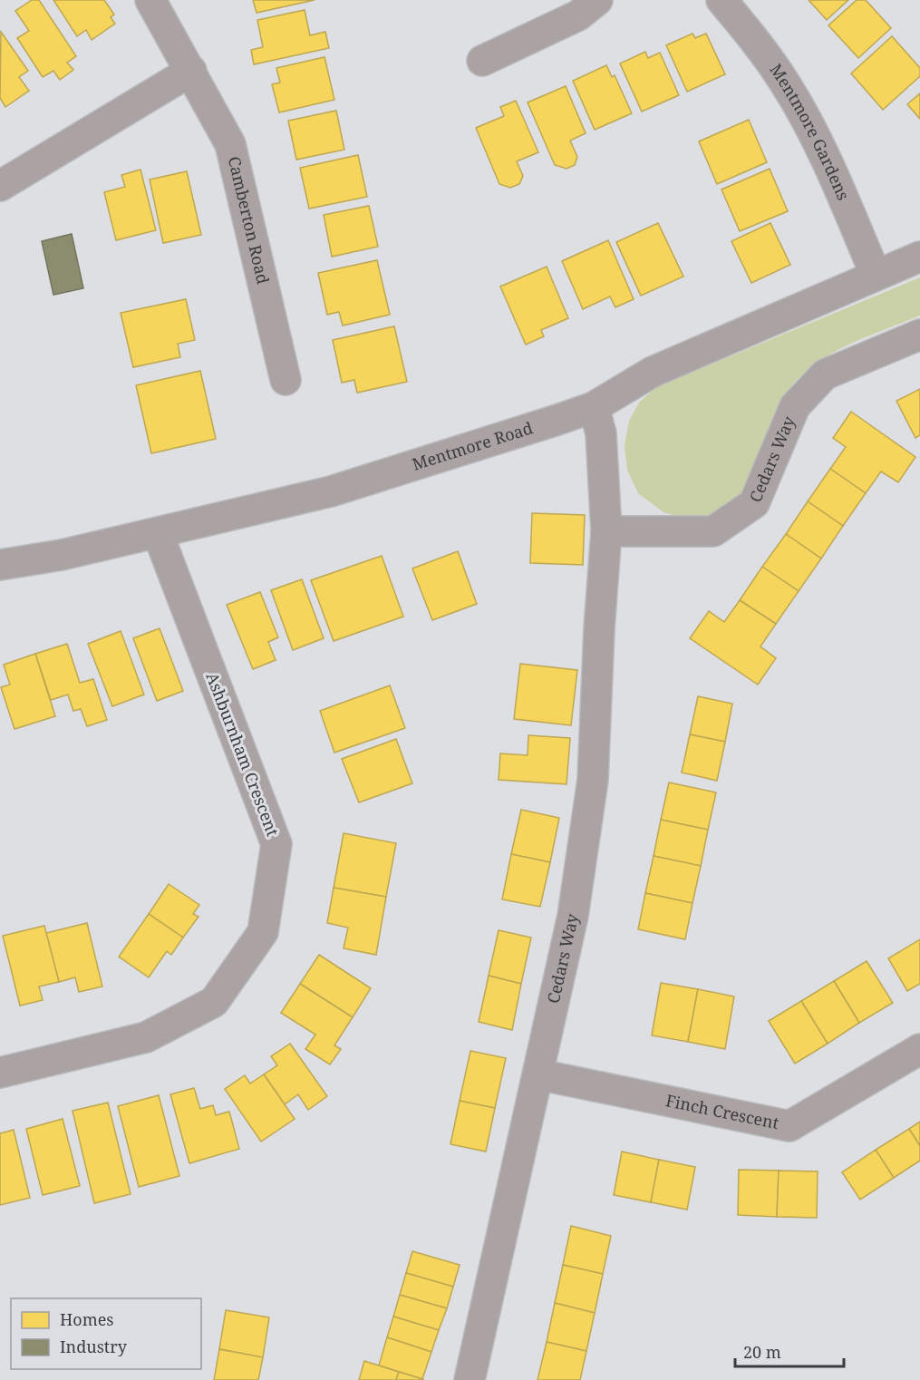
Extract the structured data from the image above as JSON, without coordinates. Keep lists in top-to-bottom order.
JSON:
{
  "streets": {
    "street": [
      "Mentmore Gardens",
      "Camberton Road",
      "Mentmore Road",
      "Cedars Way",
      "Ashburnham Crescent",
      "Finch Crescent"
    ]
  },
  "crossings": [
    ["Mentmore Gardens", "Mentmore Road"],
    ["Mentmore Road", "Cedars Way"],
    ["Mentmore Road", "Ashburnham Crescent"],
    ["Cedars Way", "Finch Crescent"]
  ],
  "legend": ["Homes", "Industry"],
  "scale_bar": "20 m"
}
